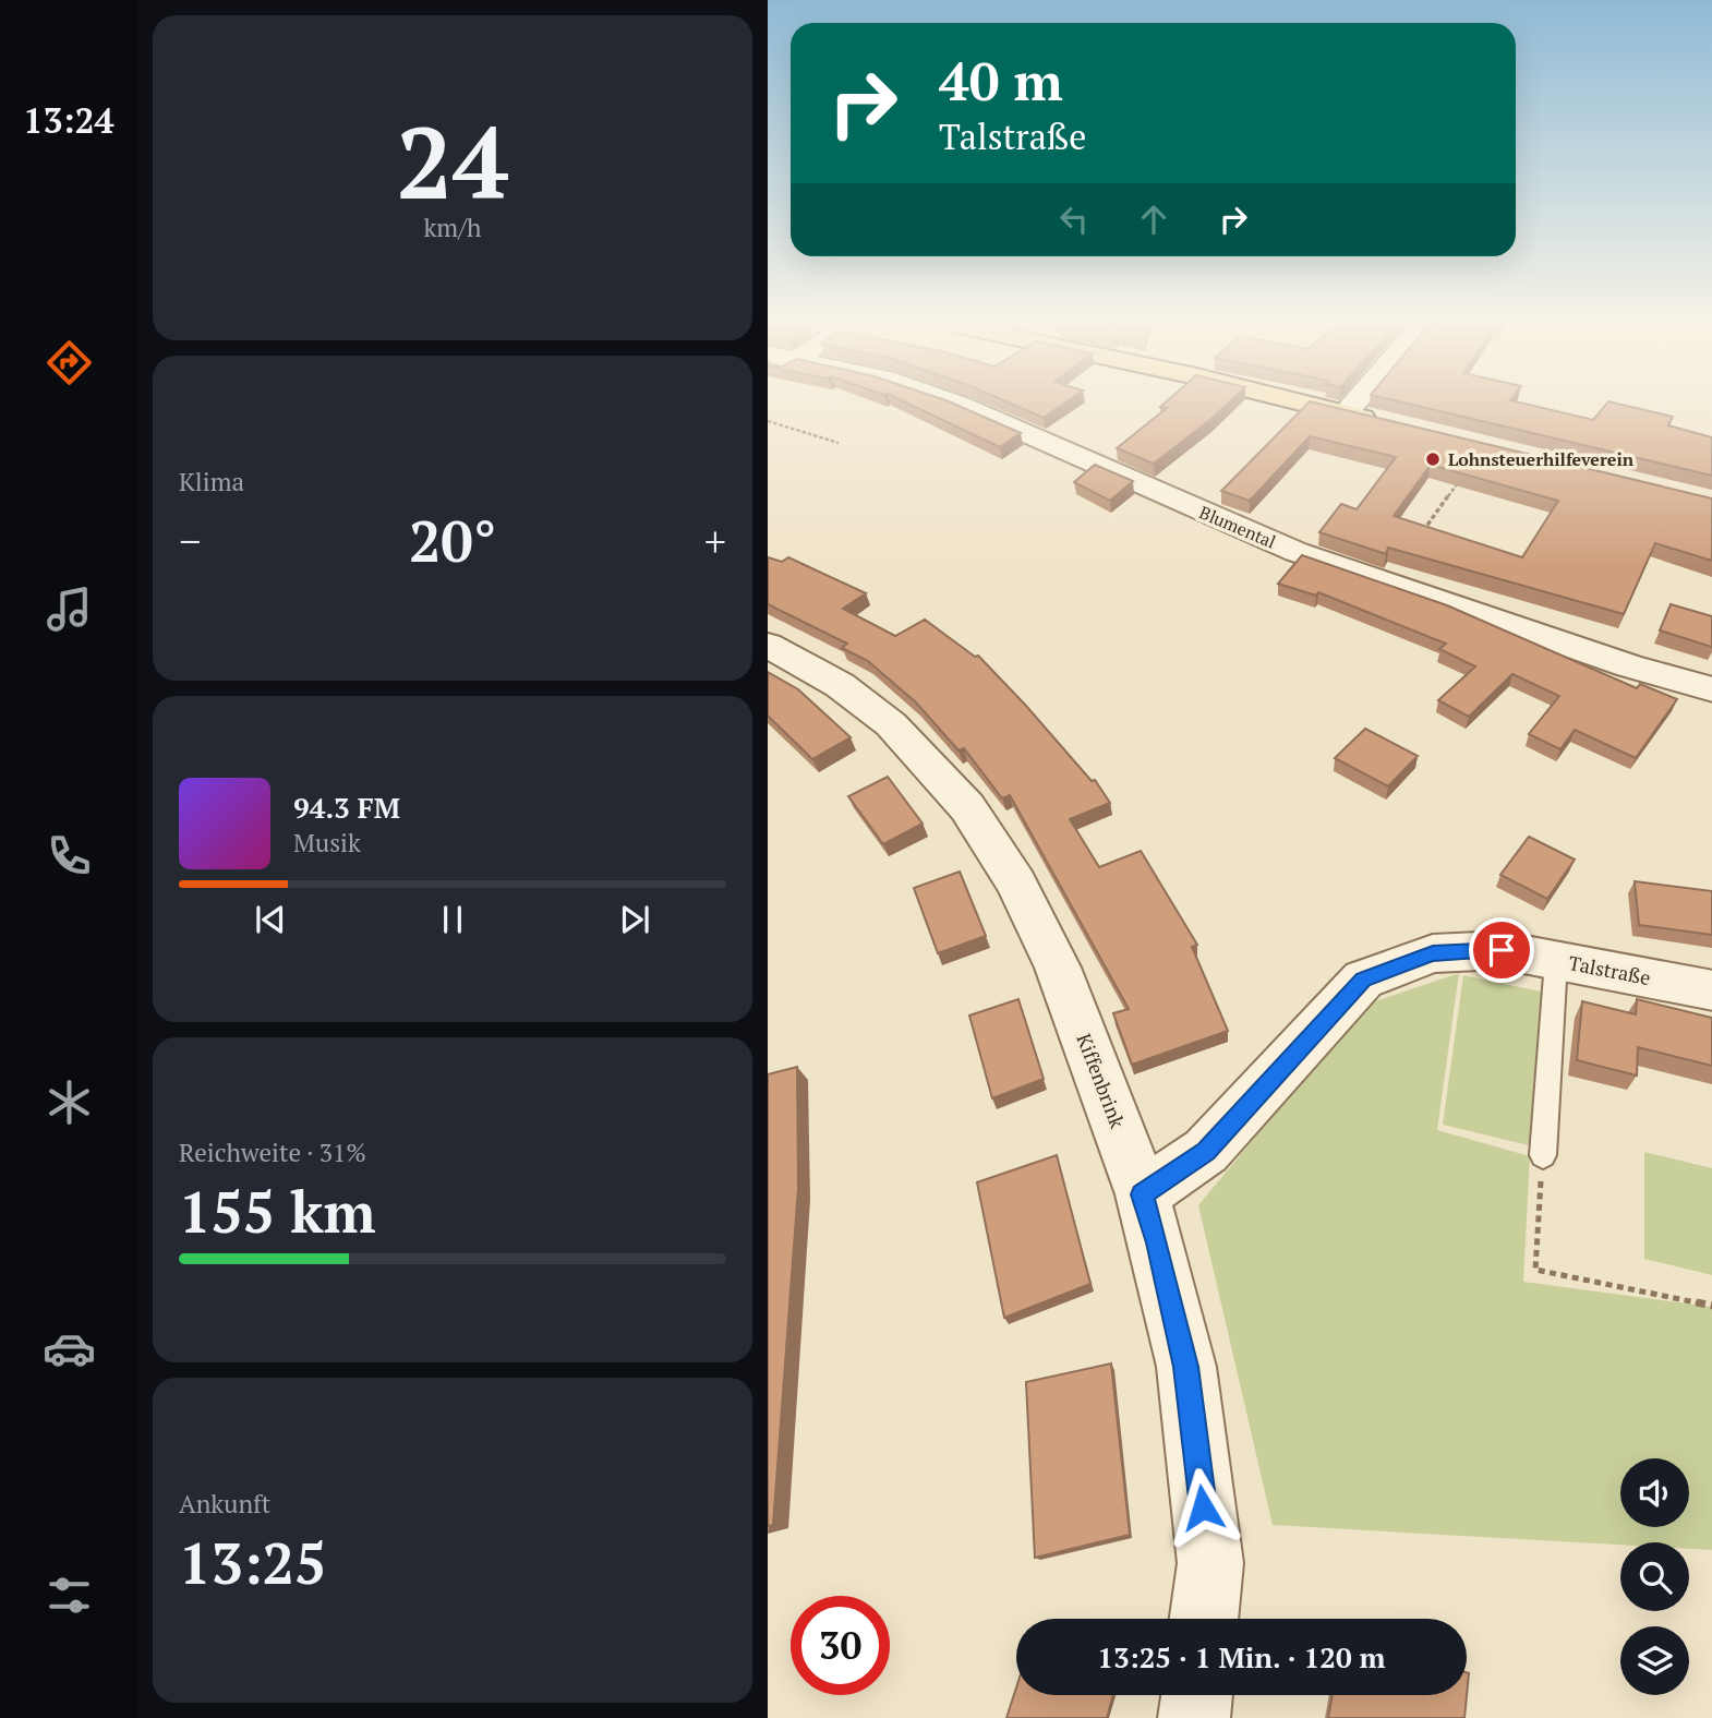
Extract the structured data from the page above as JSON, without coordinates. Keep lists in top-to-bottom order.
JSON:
{
  "streets": {
    "street": ["Blumental", "Talstraße", "Kiffenbrink"]
  },
  "crossings": [
    ["Talstraße", "Kiffenbrink"]
  ],
  "places": ["Lohnsteuerhilfeverein"],
  "page": {
    "tabs": "13:24",
    "tile": [
      ["24", "km/h"],
      "Klima",
      ["Reichweite · 31%", "155 km"],
      ["Ankunft", "13:25"]
    ],
    "turn": ["40 m", "Talstraße"],
    "heat": ["−", "20°", "+"],
    "song": ["94.3 FM", "Musik"],
    "limit": "30",
    "trip": "13:25 · 1 Min. · 120 m"
  }
}
